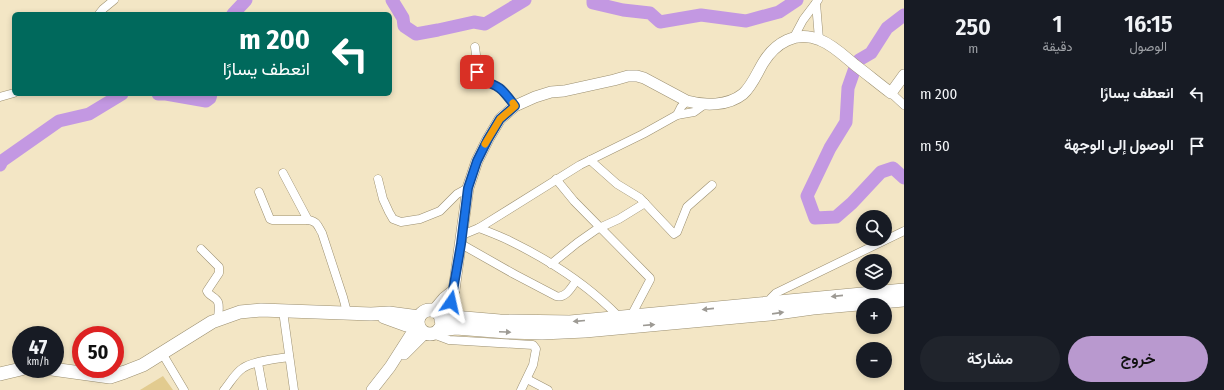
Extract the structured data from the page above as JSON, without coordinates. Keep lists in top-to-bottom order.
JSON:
{
  "page": {
    "eta": [
      "16:15",
      "الوصول",
      "1",
      "دقيقة",
      "250",
      "m"
    ],
    "turn": ["200 m", "انعطف يسارًا"],
    "list": [
      {
        "name": "انعطف يسارًا",
        "value": "200 m"
      },
      {
        "name": "الوصول إلى الوجهة",
        "value": "50 m"
      }
    ],
    "map_buttons": ["+", "−"],
    "speed": "47 km/h",
    "limit": "50",
    "buttons": ["خروج", "مشاركة"]
  }
}
